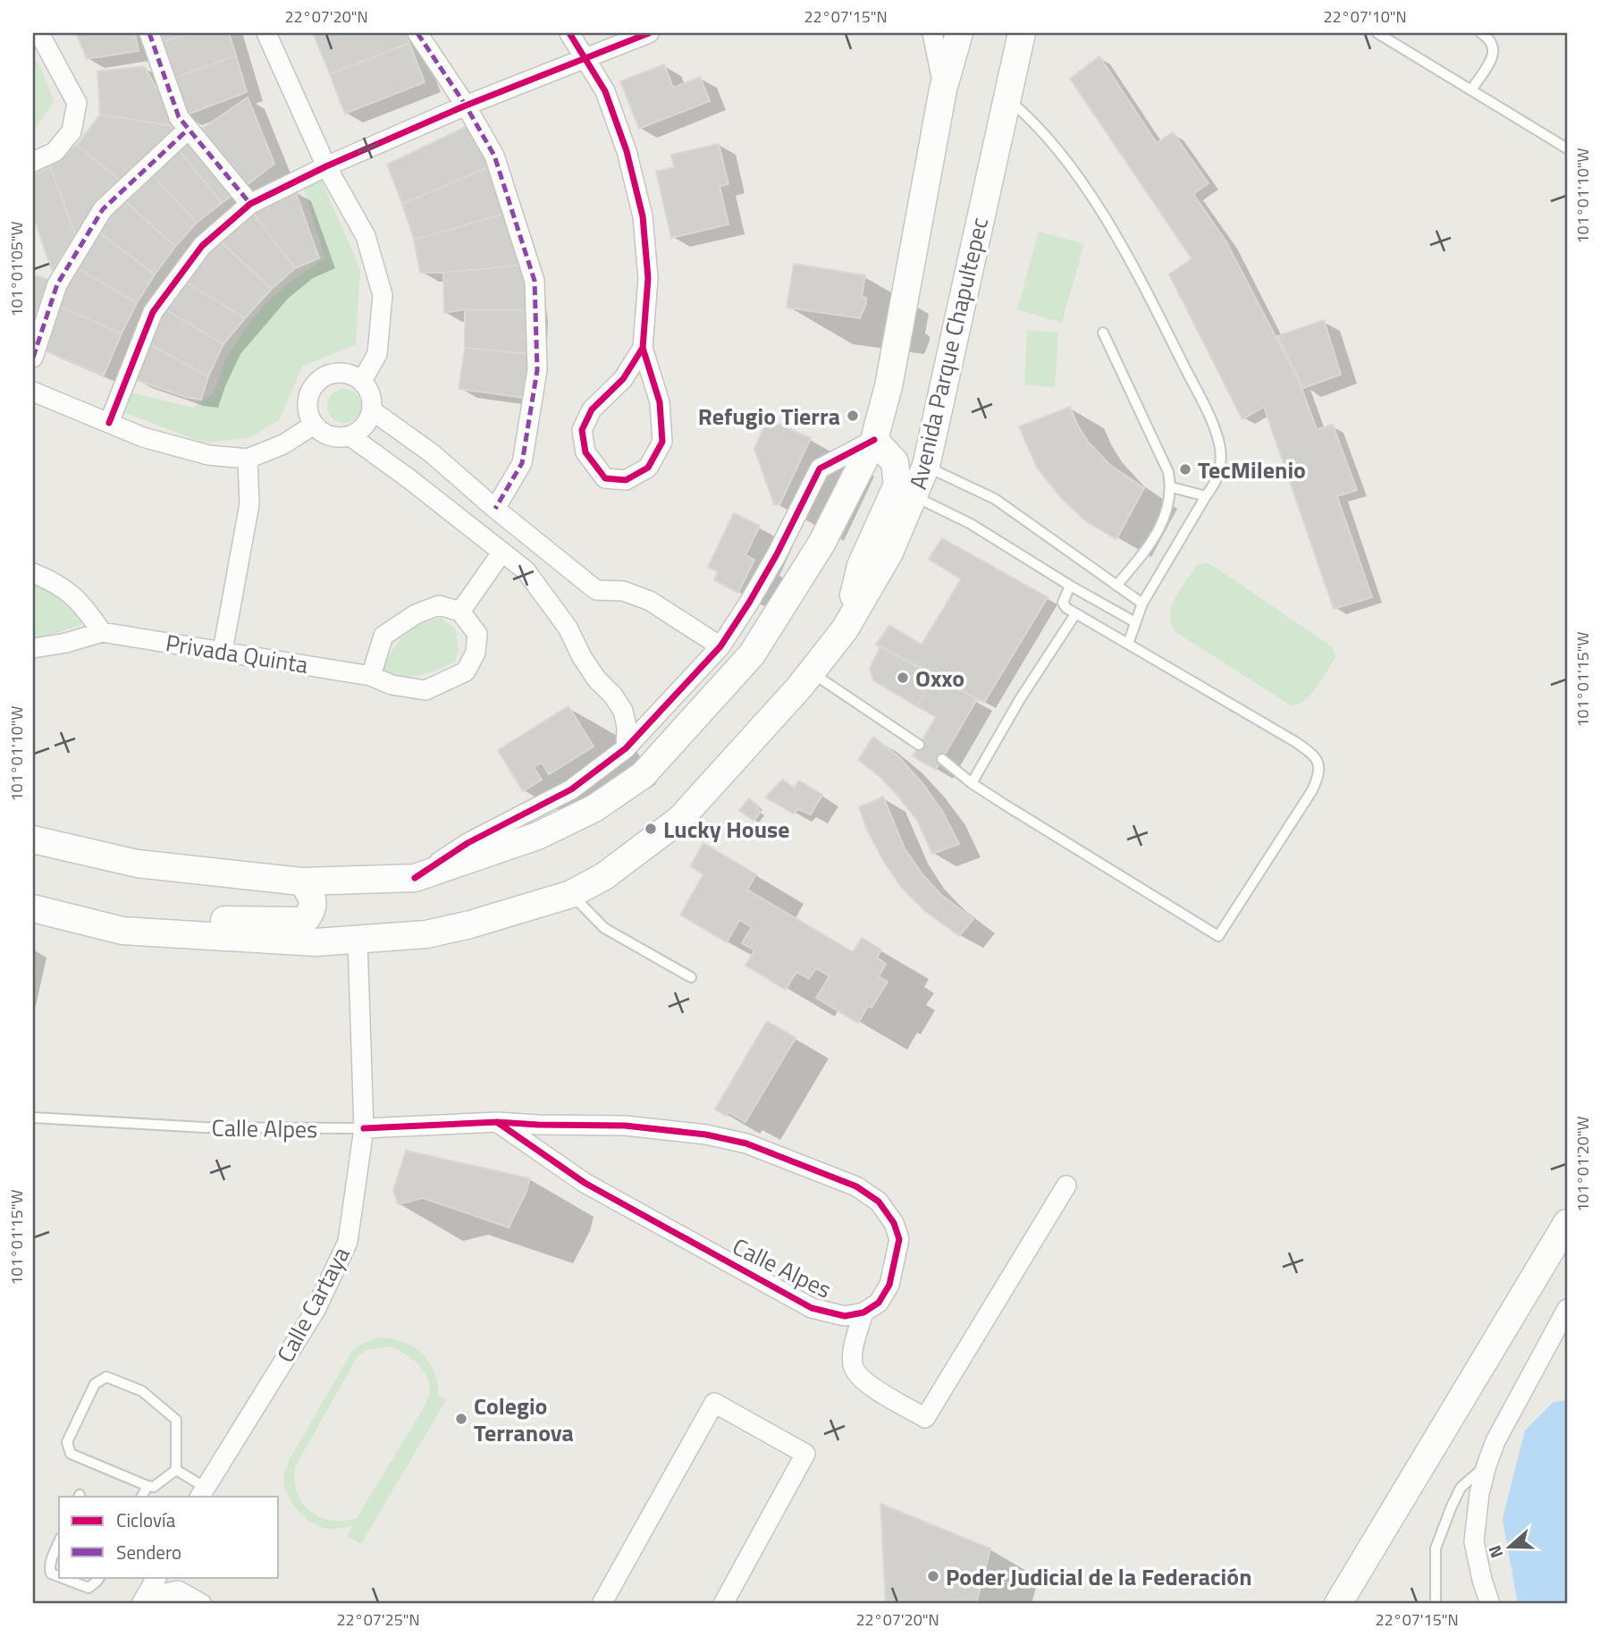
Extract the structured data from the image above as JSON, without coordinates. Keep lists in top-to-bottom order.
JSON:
{
  "streets": {
    "main road": ["Avenida Parque Chapultepec"],
    "street": ["Privada Quinta", "Calle Alpes", "Calle Cartaya"]
  },
  "crossings": [
    ["Avenida Parque Chapultepec", "Calle Cartaya"],
    ["Calle Alpes", "Calle Cartaya"]
  ],
  "places": [
    "Refugio Tierra",
    "TecMilenio",
    "Oxxo",
    "Lucky House",
    "Colegio Terranova",
    "Poder Judicial de la Federación"
  ],
  "legend": ["Ciclovía", "Sendero"],
  "north": "left",
  "coordinates": [
    "22°07'20\"N",
    "22°07'15\"N",
    "22°07'10\"N",
    "101°01'10\"W",
    "101°01'05\"W",
    "101°01'15\"W",
    "101°01'20\"W",
    "22°07'25\"N"
  ]
}
